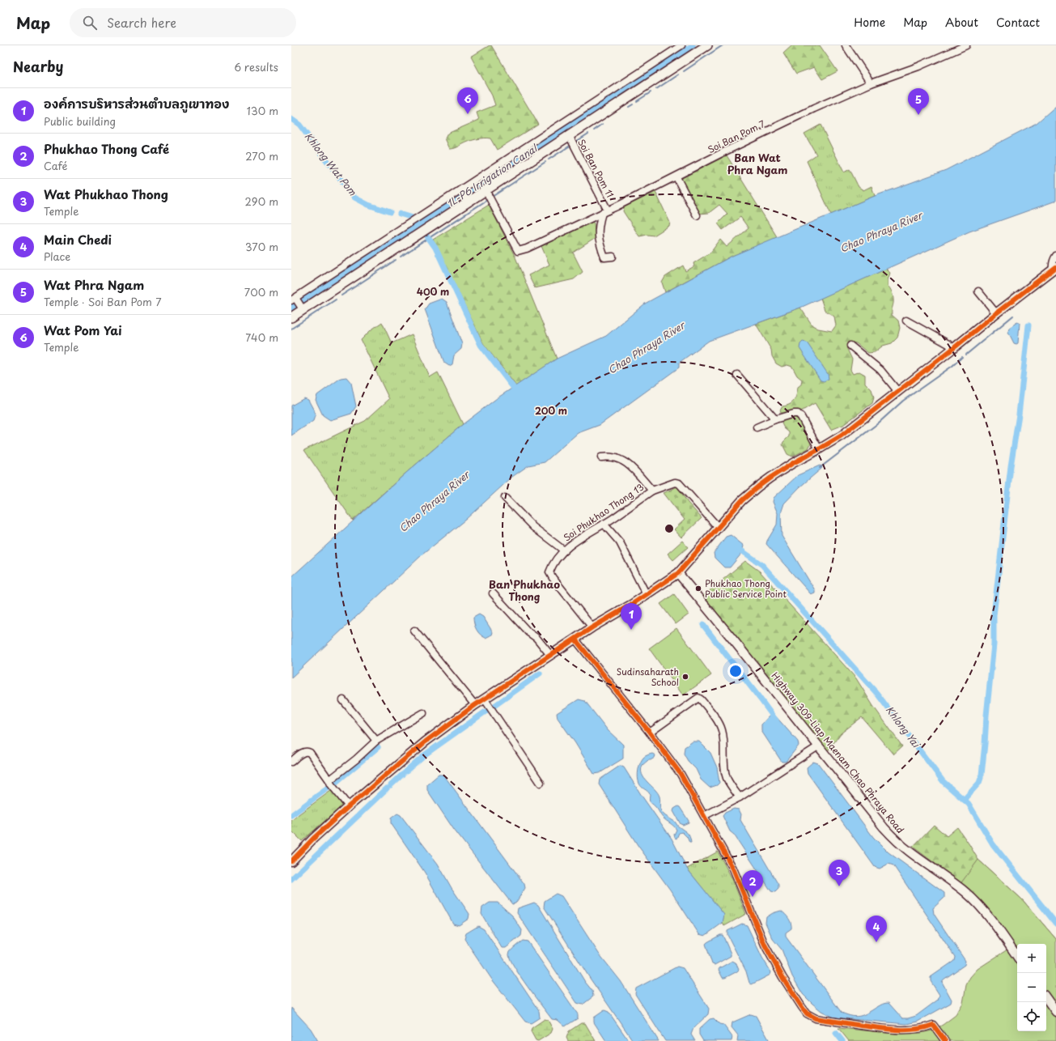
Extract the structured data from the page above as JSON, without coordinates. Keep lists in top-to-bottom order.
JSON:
{
  "streets": {
    "street": [
      "Soi Ban Pom 7",
      "Soi Ban Pom 11",
      "Soi Phukhao Thong 13",
      "Highway 309-Liap Maenam Chao Phraya Road"
    ]
  },
  "crossings": [
    ["Soi Ban Pom 7", "Soi Ban Pom 11"]
  ],
  "districts": ["Ban Wat Phra Ngam", "Ban Phukhao Thong"],
  "water": [
    "Khlong Wat Pom",
    "1L-P6 Irrigation Canal",
    "Chao Phraya River",
    "Khlong Yai"
  ],
  "places": ["Phukhao Thong Public Service Point", "Sudinsaharath School"],
  "page": {
    "header": "Map",
    "search": "Search here",
    "nav": [
      "Home",
      "Map",
      "About",
      "Contact"
    ],
    "heading": ["Nearby", "6 results"],
    "list": [
      {
        "mark": "1",
        "name": "องค์การบริหารส่วนตำบลภูเขาทอง",
        "note": "Public building",
        "value": "130 m"
      },
      {
        "mark": "2",
        "name": "Phukhao Thong Café",
        "note": "Café",
        "value": "270 m"
      },
      {
        "mark": "3",
        "name": "Wat Phukhao Thong",
        "note": "Temple",
        "value": "290 m"
      },
      {
        "mark": "4",
        "name": "Main Chedi",
        "note": "Place",
        "value": "370 m"
      },
      {
        "mark": "5",
        "name": "Wat Phra Ngam",
        "note": "Temple · Soi Ban Pom 7",
        "value": "700 m"
      },
      {
        "mark": "6",
        "name": "Wat Pom Yai",
        "note": "Temple",
        "value": "740 m"
      }
    ],
    "pins": [
      "6",
      "5",
      "1",
      "3",
      "2",
      "4"
    ],
    "map_buttons": ["+", "−"]
  },
  "rings": ["400 m", "200 m"]
}
